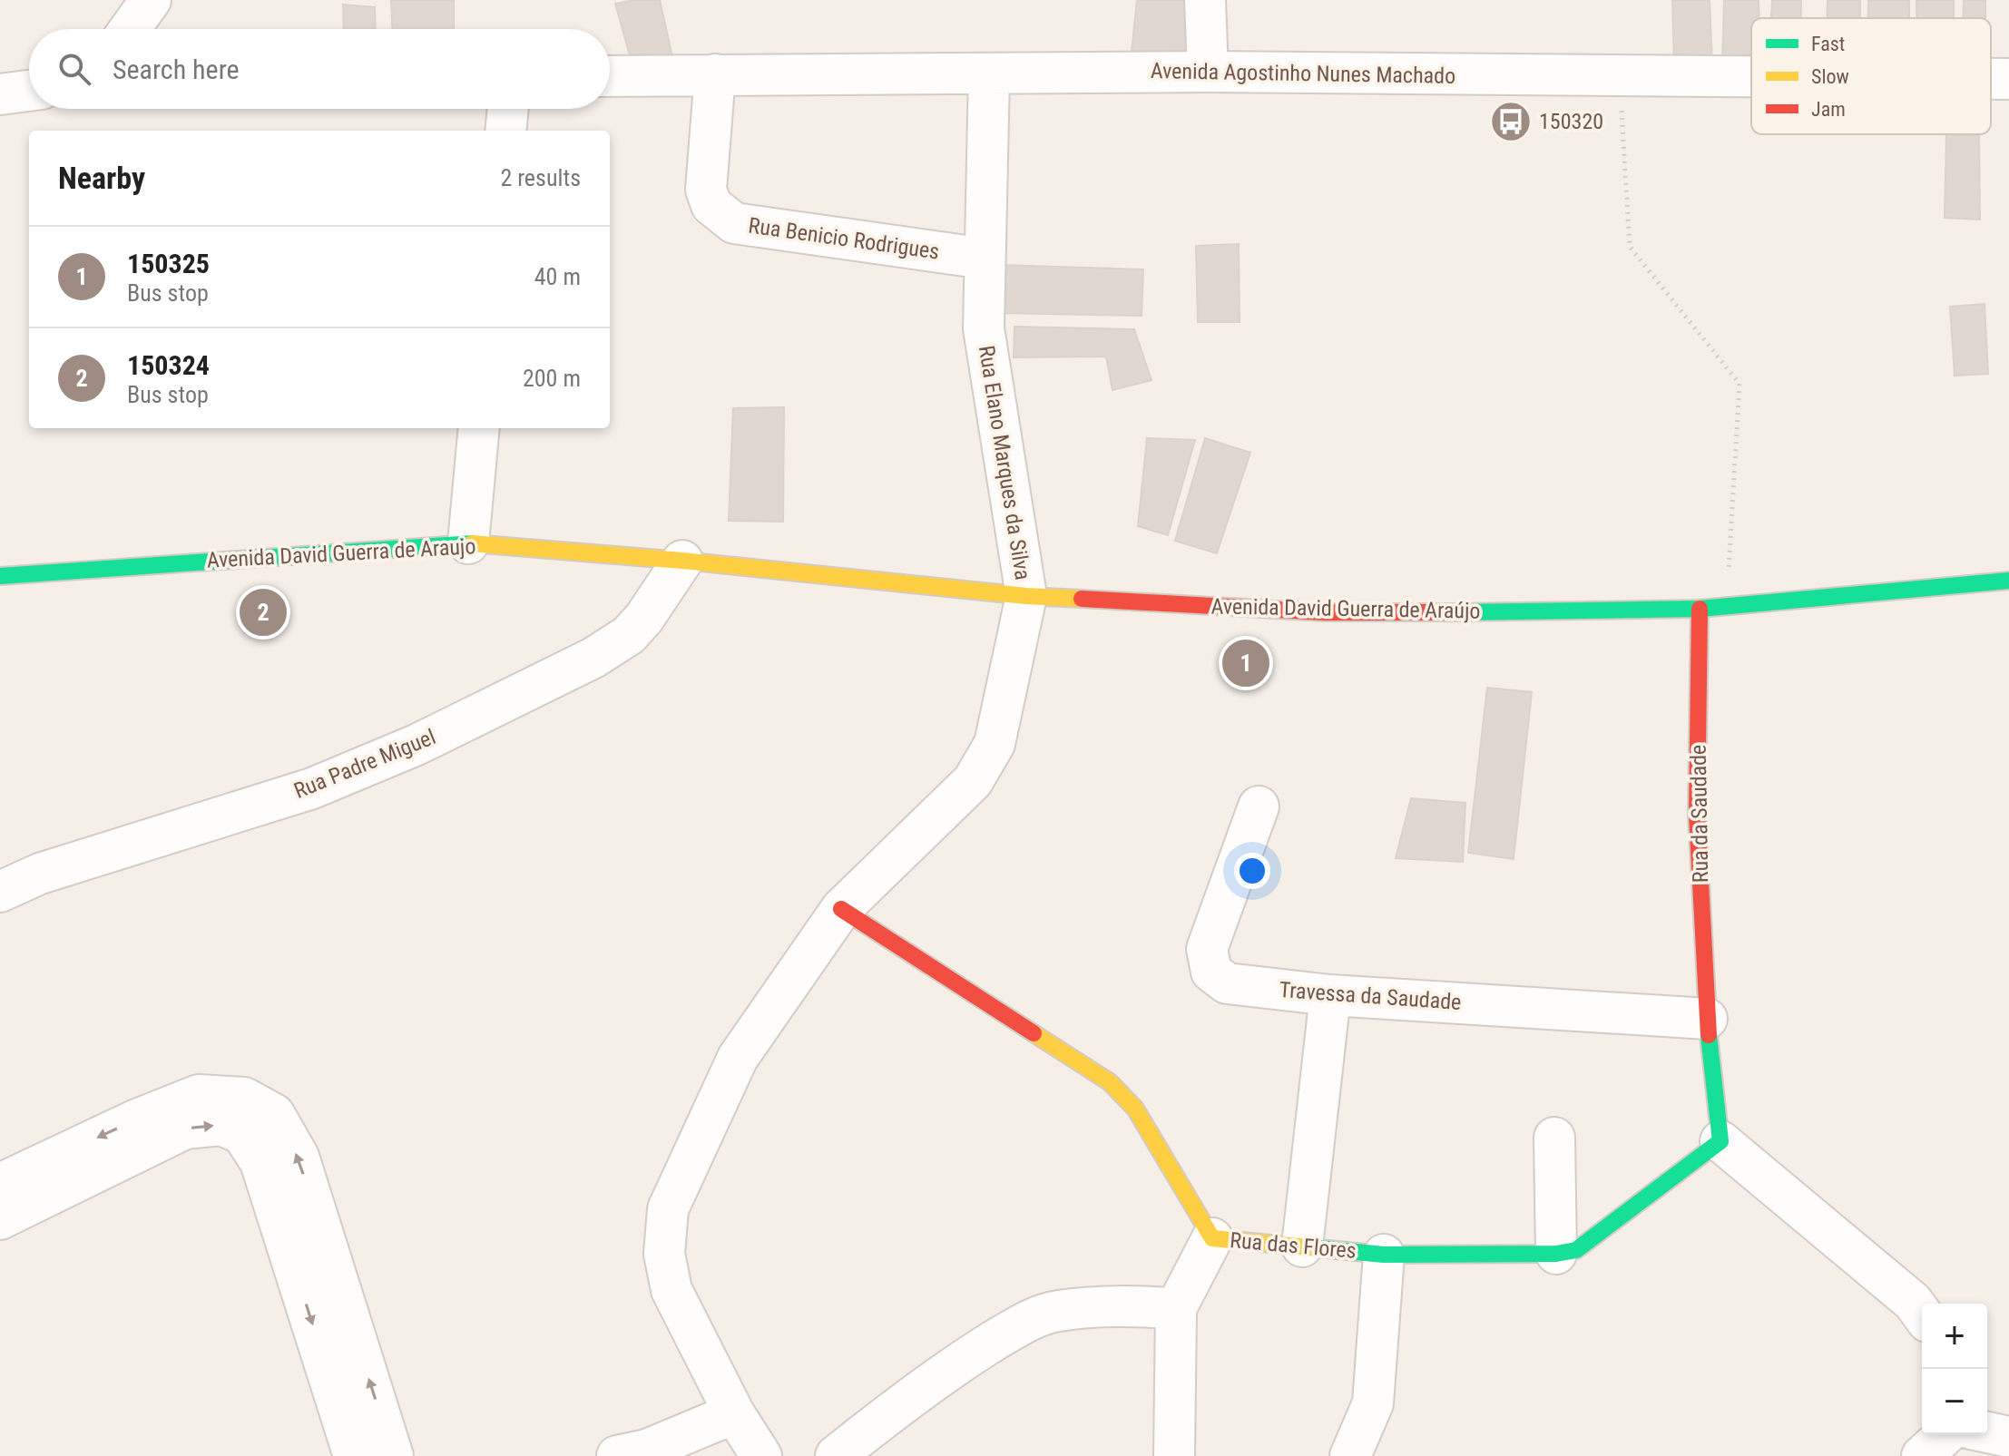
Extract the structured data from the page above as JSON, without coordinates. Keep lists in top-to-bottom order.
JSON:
{
  "streets": {
    "street": [
      "Avenida Agostinho Nunes Machado",
      "Rua Benicio Rodrigues",
      "Rua Elano Marques da Silva",
      "Avenida David Guerra de Araujo",
      "Avenida David Guerra de Araújo",
      "Rua Padre Miguel",
      "Rua da Saudade",
      "Travessa da Saudade",
      "Rua das Flores"
    ]
  },
  "crossings": [
    ["Avenida Agostinho Nunes Machado", "Rua Benicio Rodrigues"],
    ["Avenida Agostinho Nunes Machado", "Rua Elano Marques da Silva"],
    ["Rua Benicio Rodrigues", "Rua Elano Marques da Silva"],
    ["Rua Elano Marques da Silva", "Avenida David Guerra de Araújo"],
    ["Rua Elano Marques da Silva", "Rua das Flores"],
    ["Avenida David Guerra de Araujo", "Avenida David Guerra de Araújo"],
    ["Avenida David Guerra de Araujo", "Rua Padre Miguel"],
    ["Avenida David Guerra de Araújo", "Rua Padre Miguel"],
    ["Avenida David Guerra de Araújo", "Rua da Saudade"],
    ["Rua da Saudade", "Travessa da Saudade"]
  ],
  "places": {
    "bus stop": ["150320"]
  },
  "legend": ["Fast", "Slow", "Jam"],
  "page": {
    "search": "Search here",
    "heading": ["Nearby", "2 results"],
    "list": [
      {
        "mark": "1",
        "name": "150325",
        "note": "Bus stop",
        "value": "40 m"
      },
      {
        "mark": "2",
        "name": "150324",
        "note": "Bus stop",
        "value": "200 m"
      }
    ],
    "pins": ["2", "1"],
    "map_buttons": ["+", "−"]
  }
}
